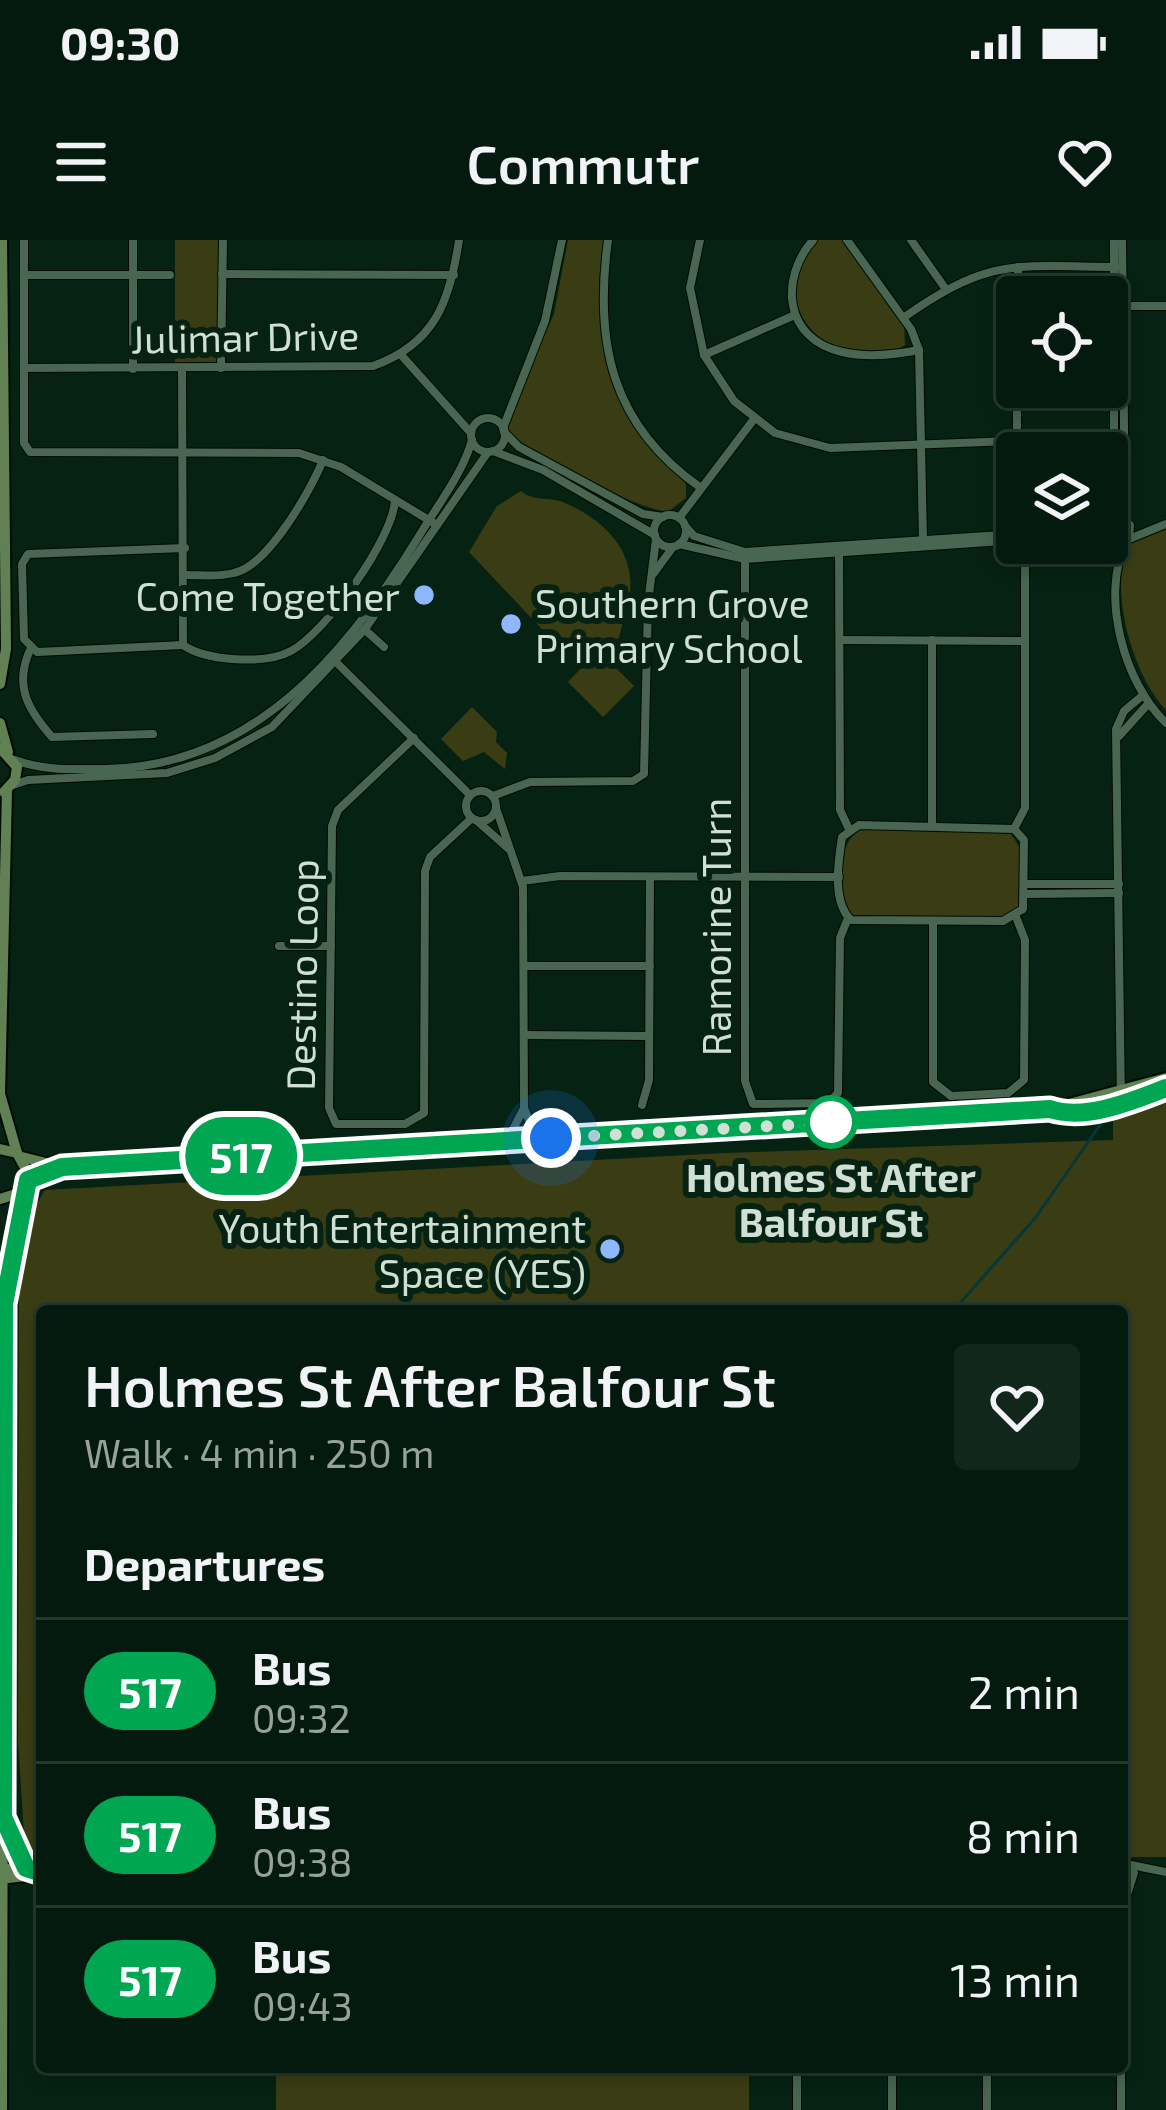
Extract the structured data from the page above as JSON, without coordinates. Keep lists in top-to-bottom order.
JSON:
{
  "streets": {
    "street": ["Julimar Drive", "Ramorine Turn", "Destino Loop"]
  },
  "places": [
    "Come Together",
    "Southern Grove Primary School",
    "Holmes St After Balfour St",
    "Youth Entertainment Space (YES)"
  ],
  "lines": ["bus line 517"],
  "page": {
    "status": "09:30",
    "header": "Commutr",
    "on_map": "517",
    "heading": [
      ["Holmes St After Balfour St", "Walk · 4 min · 250 m"],
      "Departures"
    ],
    "list": [
      {
        "mark": "517",
        "name": "Bus",
        "note": "09:32",
        "value": "2 min"
      },
      {
        "mark": "517",
        "name": "Bus",
        "note": "09:38",
        "value": "8 min"
      },
      {
        "mark": "517",
        "name": "Bus",
        "note": "09:43",
        "value": "13 min"
      }
    ]
  }
}
